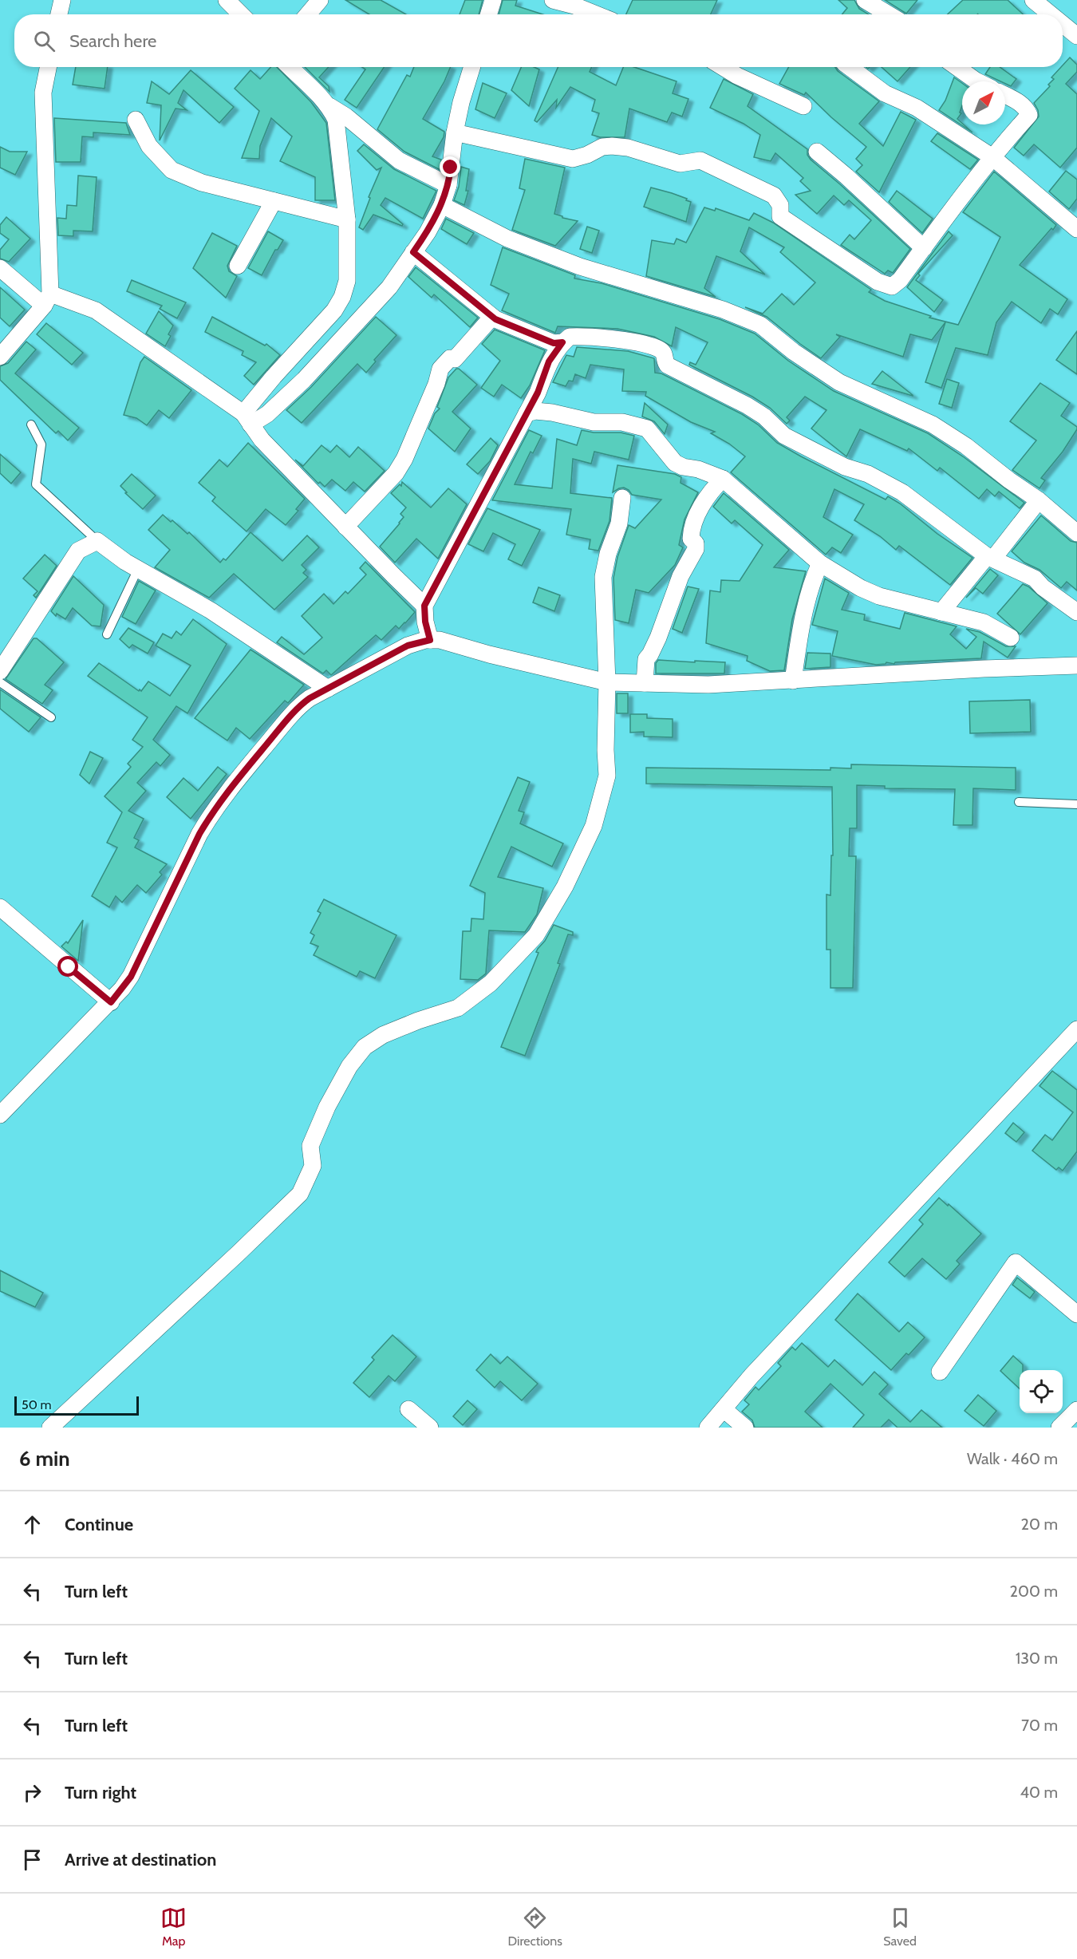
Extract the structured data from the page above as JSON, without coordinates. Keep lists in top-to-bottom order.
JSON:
{
  "scale_bar": "50 m",
  "north": "top right",
  "page": {
    "search": "Search here",
    "scale": "50 m",
    "heading": ["6 min", "Walk · 460 m"],
    "list": [
      ["Continue", "20 m"],
      ["Turn left", "200 m"],
      ["Turn left", "130 m"],
      ["Turn left", "70 m"],
      ["Turn right", "40 m"],
      "Arrive at destination"
    ],
    "nav": ["Map", "Directions", "Saved"]
  }
}
